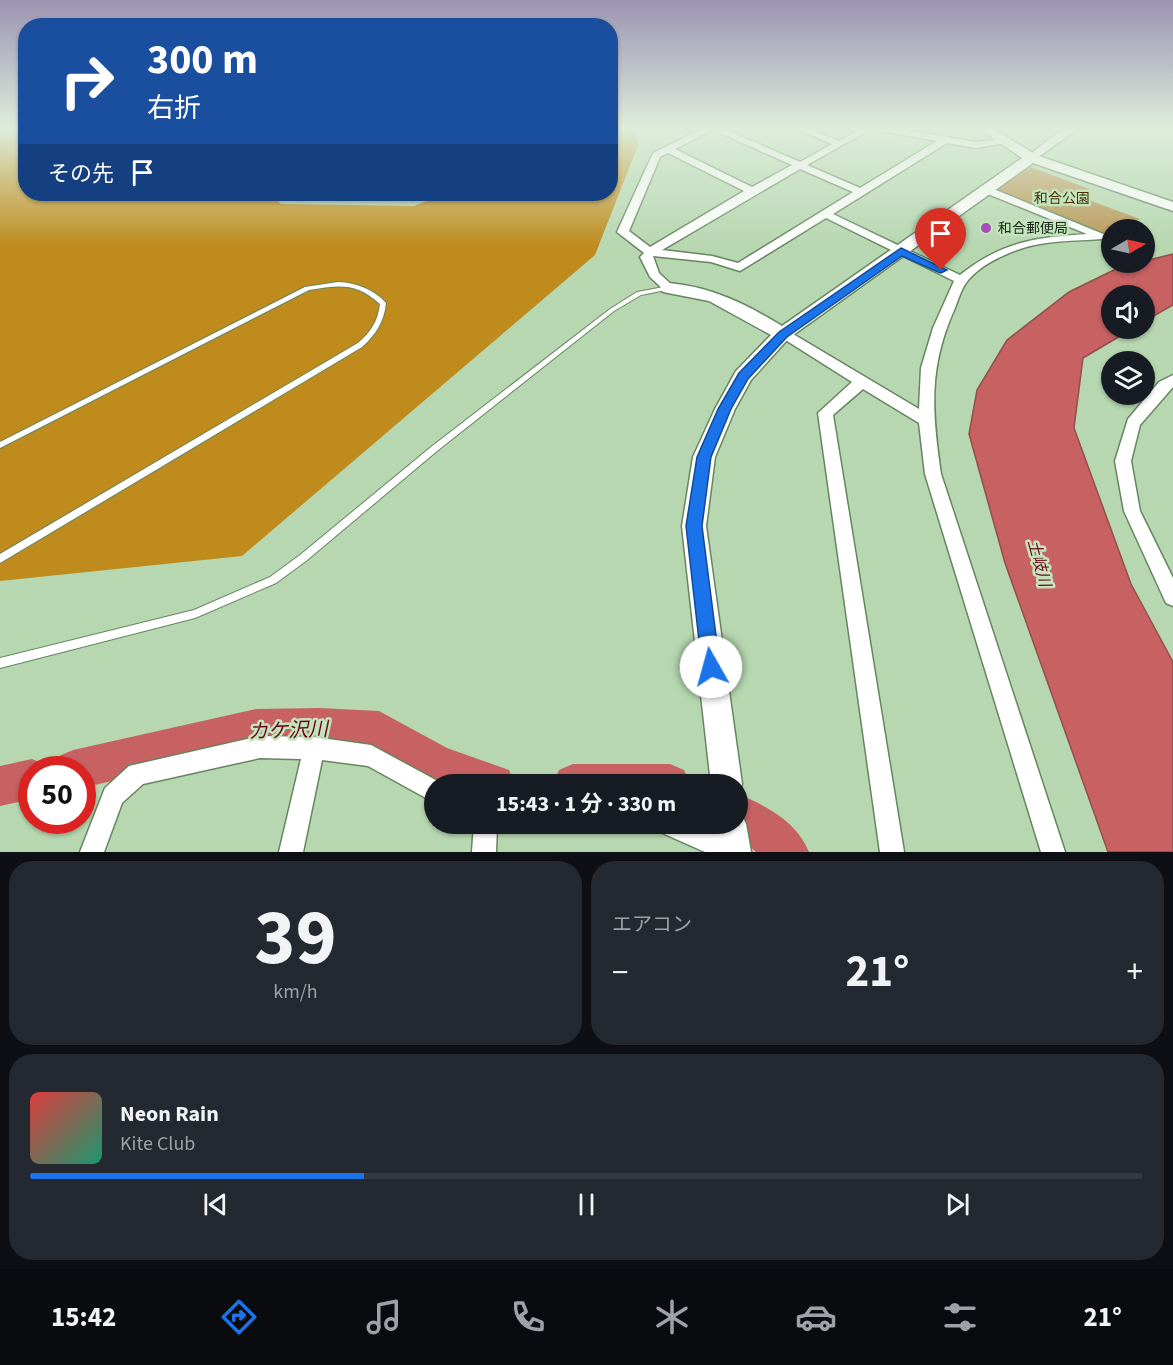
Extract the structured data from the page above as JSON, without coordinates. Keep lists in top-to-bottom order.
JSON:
{
  "water": ["土岐川", "カケ沢川"],
  "parks": ["和合公園"],
  "places": ["和合郵便局"],
  "north": "right",
  "page": {
    "turn": ["300 m", "右折"],
    "then": "その先",
    "limit": "50",
    "trip": "15:43 · 1 分 · 330 m",
    "tile": [
      ["39", "km/h"],
      "エアコン"
    ],
    "heat": ["−", "21°", "+"],
    "song": ["Neon Rain", "Kite Club"],
    "tabs": ["15:42", "21°"]
  }
}
